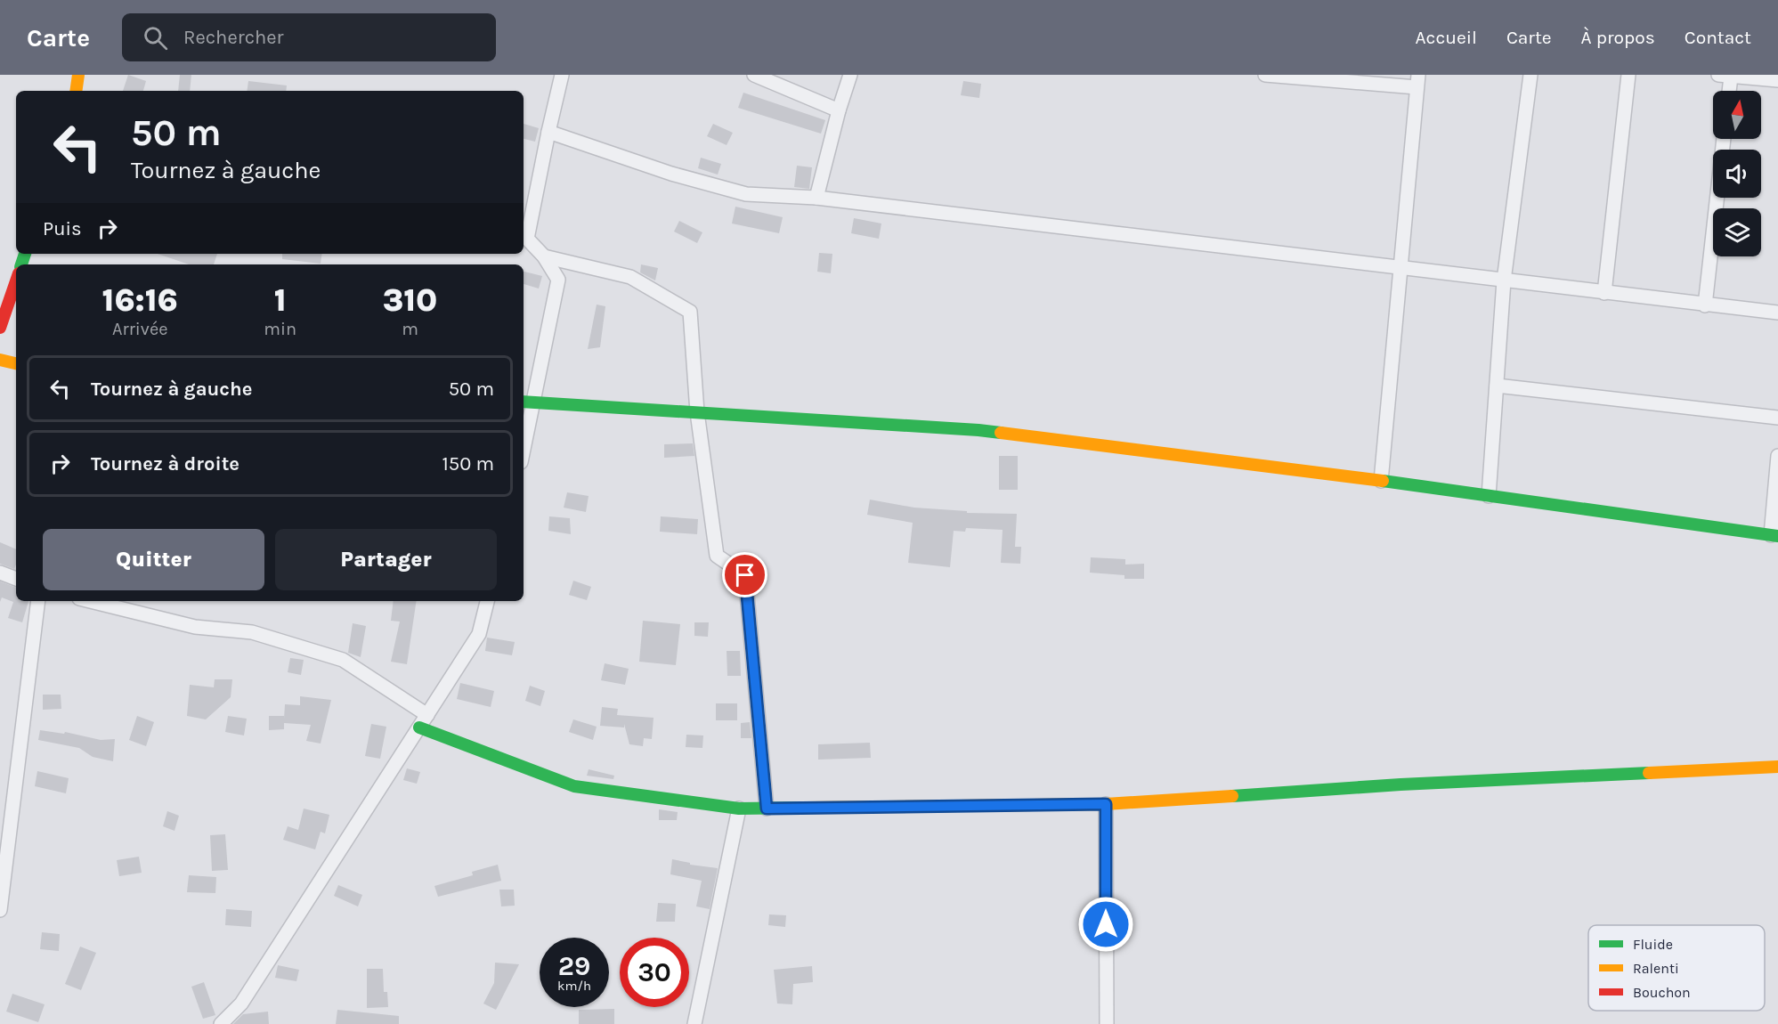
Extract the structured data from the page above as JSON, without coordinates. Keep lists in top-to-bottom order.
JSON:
{
  "legend": ["Fluide", "Ralenti", "Bouchon"],
  "north": "top",
  "page": {
    "header": "Carte",
    "search": "Rechercher",
    "nav": [
      "Accueil",
      "Carte",
      "À propos",
      "Contact"
    ],
    "turn": ["50 m", "Tournez à gauche"],
    "then": "Puis",
    "eta": [
      "16:16",
      "Arrivée",
      "1",
      "min",
      "310",
      "m"
    ],
    "list": [
      {
        "name": "Tournez à gauche",
        "value": "50 m"
      },
      {
        "name": "Tournez à droite",
        "value": "150 m"
      }
    ],
    "buttons": ["Quitter", "Partager"],
    "speed": "29 km/h",
    "limit": "30"
  }
}
